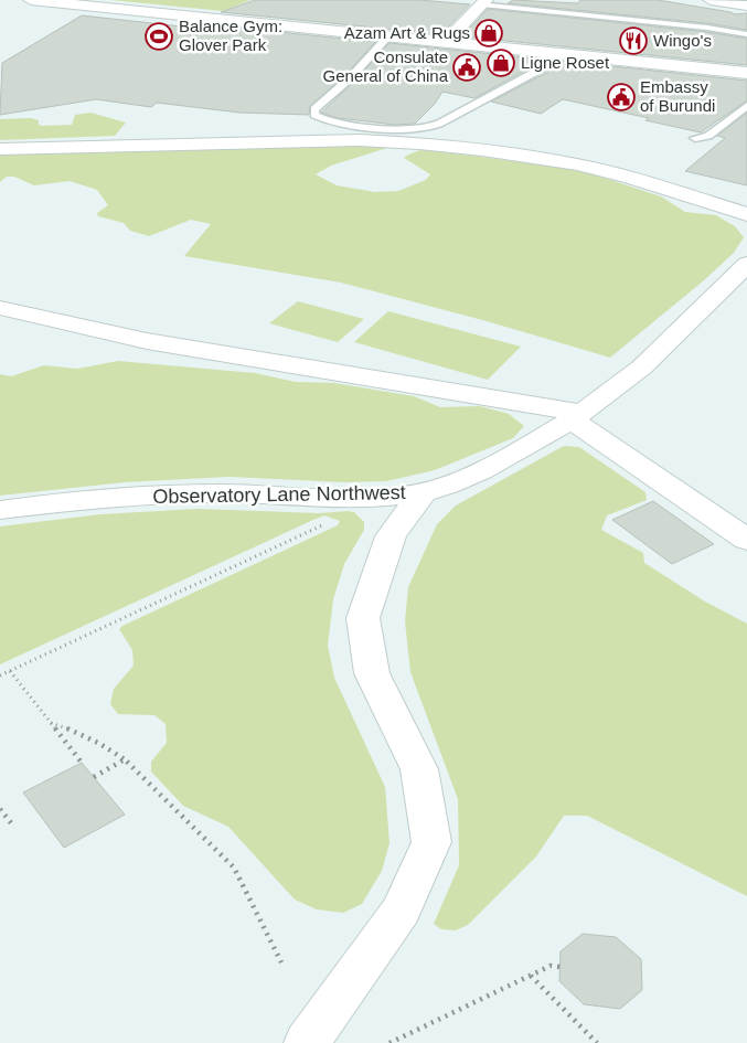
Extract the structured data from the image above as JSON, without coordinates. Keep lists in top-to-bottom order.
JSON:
{
  "streets": {
    "street": ["Observatory Lane Northwest"]
  },
  "places": {
    "shop": ["Azam Art & Rugs", "Ligne Roset"],
    "sports": ["Balance Gym: Glover Park"],
    "restaurant": ["Wingo's"],
    "public building": ["Consulate General of China", "Embassy of Burundi"]
  }
}
